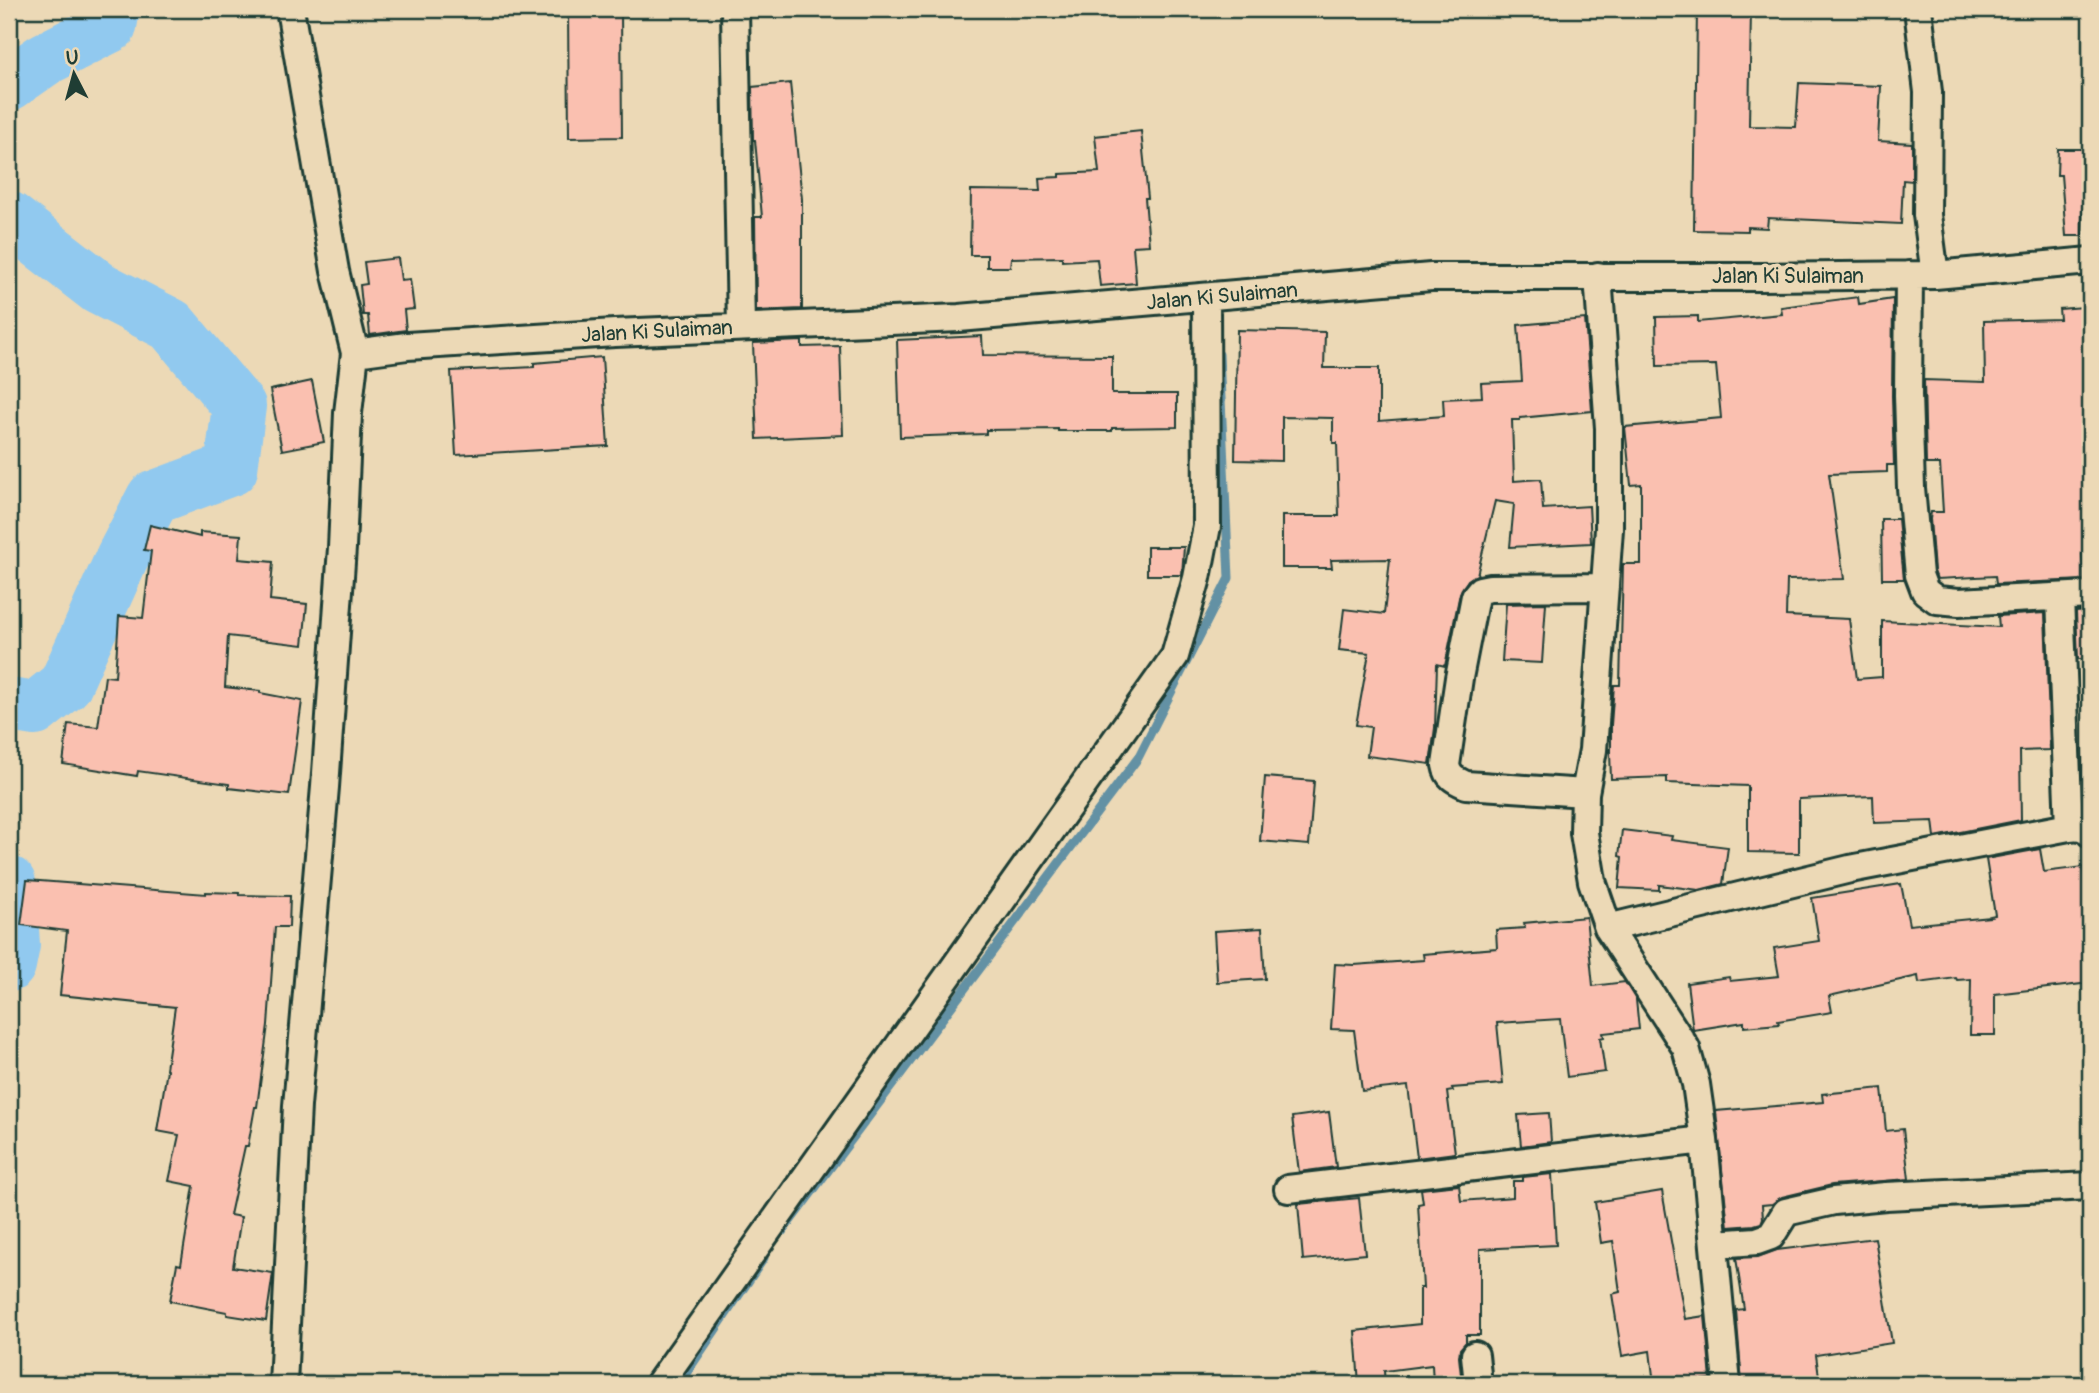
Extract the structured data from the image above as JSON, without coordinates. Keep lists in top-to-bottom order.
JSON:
{
  "streets": {
    "street": ["Jalan Ki Sulaiman"]
  },
  "north": "top"
}
